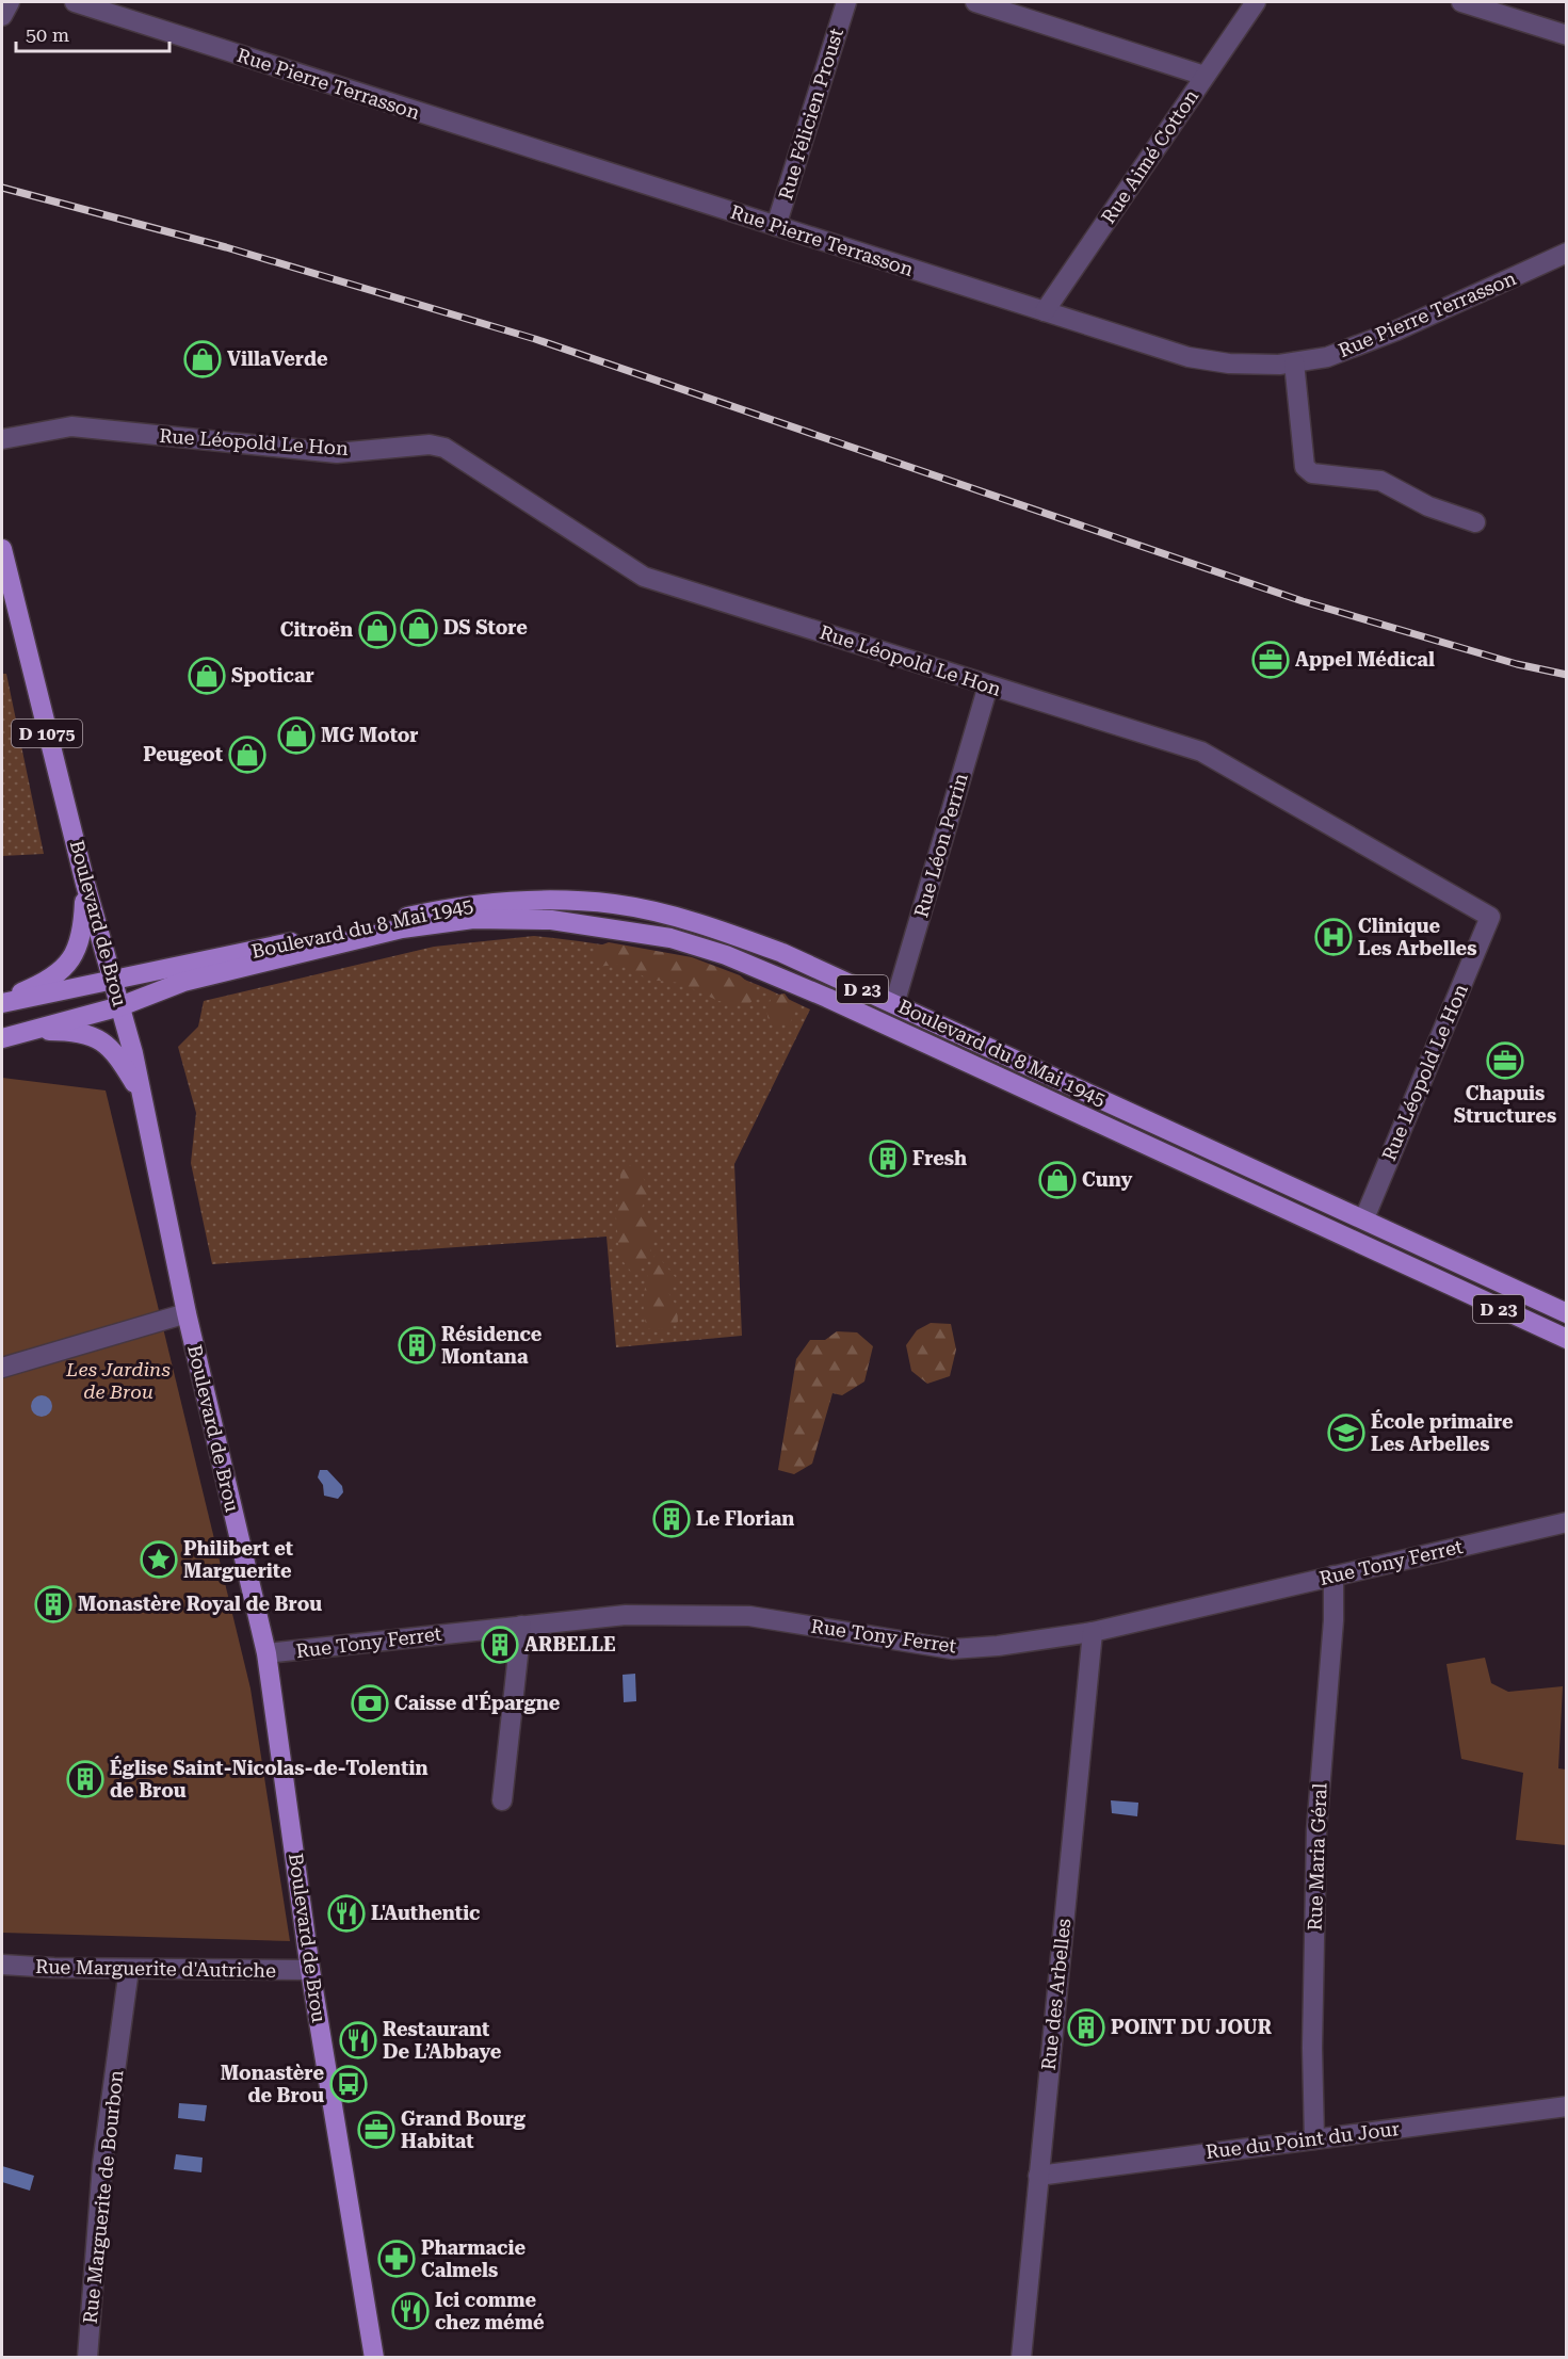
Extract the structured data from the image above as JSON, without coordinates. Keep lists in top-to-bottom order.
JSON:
{
  "streets": {
    "main road": [
      "D 1075",
      "Boulevard de Brou",
      "Boulevard du 8 Mai 1945",
      "D 23"
    ],
    "street": [
      "Rue Pierre Terrasson",
      "Rue Félicien Proust",
      "Rue Aimé Cotton",
      "Rue Léopold Le Hon",
      "Rue Léon Perrin",
      "Rue Tony Ferret",
      "Rue Maria Géral",
      "Rue Marguerite d'Autriche",
      "Rue des Arbelles",
      "Rue du Point du Jour",
      "Rue Marguerite de Bourbon"
    ]
  },
  "crossings": [
    ["Rue Pierre Terrasson", "Rue Félicien Proust"],
    ["Rue Pierre Terrasson", "Rue Aimé Cotton"],
    ["Rue Léopold Le Hon", "Rue Léon Perrin"],
    ["Rue Léopold Le Hon", "Boulevard du 8 Mai 1945"],
    ["Rue Léon Perrin", "Boulevard du 8 Mai 1945"],
    ["Boulevard de Brou", "Boulevard du 8 Mai 1945"],
    ["Boulevard de Brou", "Rue Tony Ferret"],
    ["Boulevard de Brou", "Rue Marguerite d'Autriche"],
    ["Rue Tony Ferret", "Rue Maria Géral"],
    ["Rue Tony Ferret", "Rue des Arbelles"],
    ["Rue Maria Géral", "Rue du Point du Jour"],
    ["Rue Marguerite d'Autriche", "Rue Marguerite de Bourbon"],
    ["Rue des Arbelles", "Rue du Point du Jour"]
  ],
  "parks": ["Les Jardins de Brou"],
  "places": {
    "shop": [
      "VillaVerde",
      "DS Store",
      "Citroën",
      "Spoticar",
      "MG Motor",
      "Peugeot",
      "Cuny"
    ],
    "office": ["Appel Médical", "Chapuis Structures", "Grand Bourg Habitat"],
    "hospital": ["Clinique Les Arbelles"],
    "building": [
      "Fresh",
      "Résidence Montana",
      "Le Florian",
      "Monastère Royal de Brou",
      "ARBELLE",
      "Église Saint-Nicolas-de-Tolentin de Brou",
      "POINT DU JOUR"
    ],
    "school or university": ["École primaire Les Arbelles"],
    "place": ["Philibert et Marguerite"],
    "bank": ["Caisse d'Épargne"],
    "restaurant": ["L'Authentic", "Restaurant De L’Abbaye", "Ici comme chez mémé"],
    "bus stop": ["Monastère de Brou"],
    "pharmacy": ["Pharmacie Calmels"]
  },
  "scale_bar": "50 m"
}
